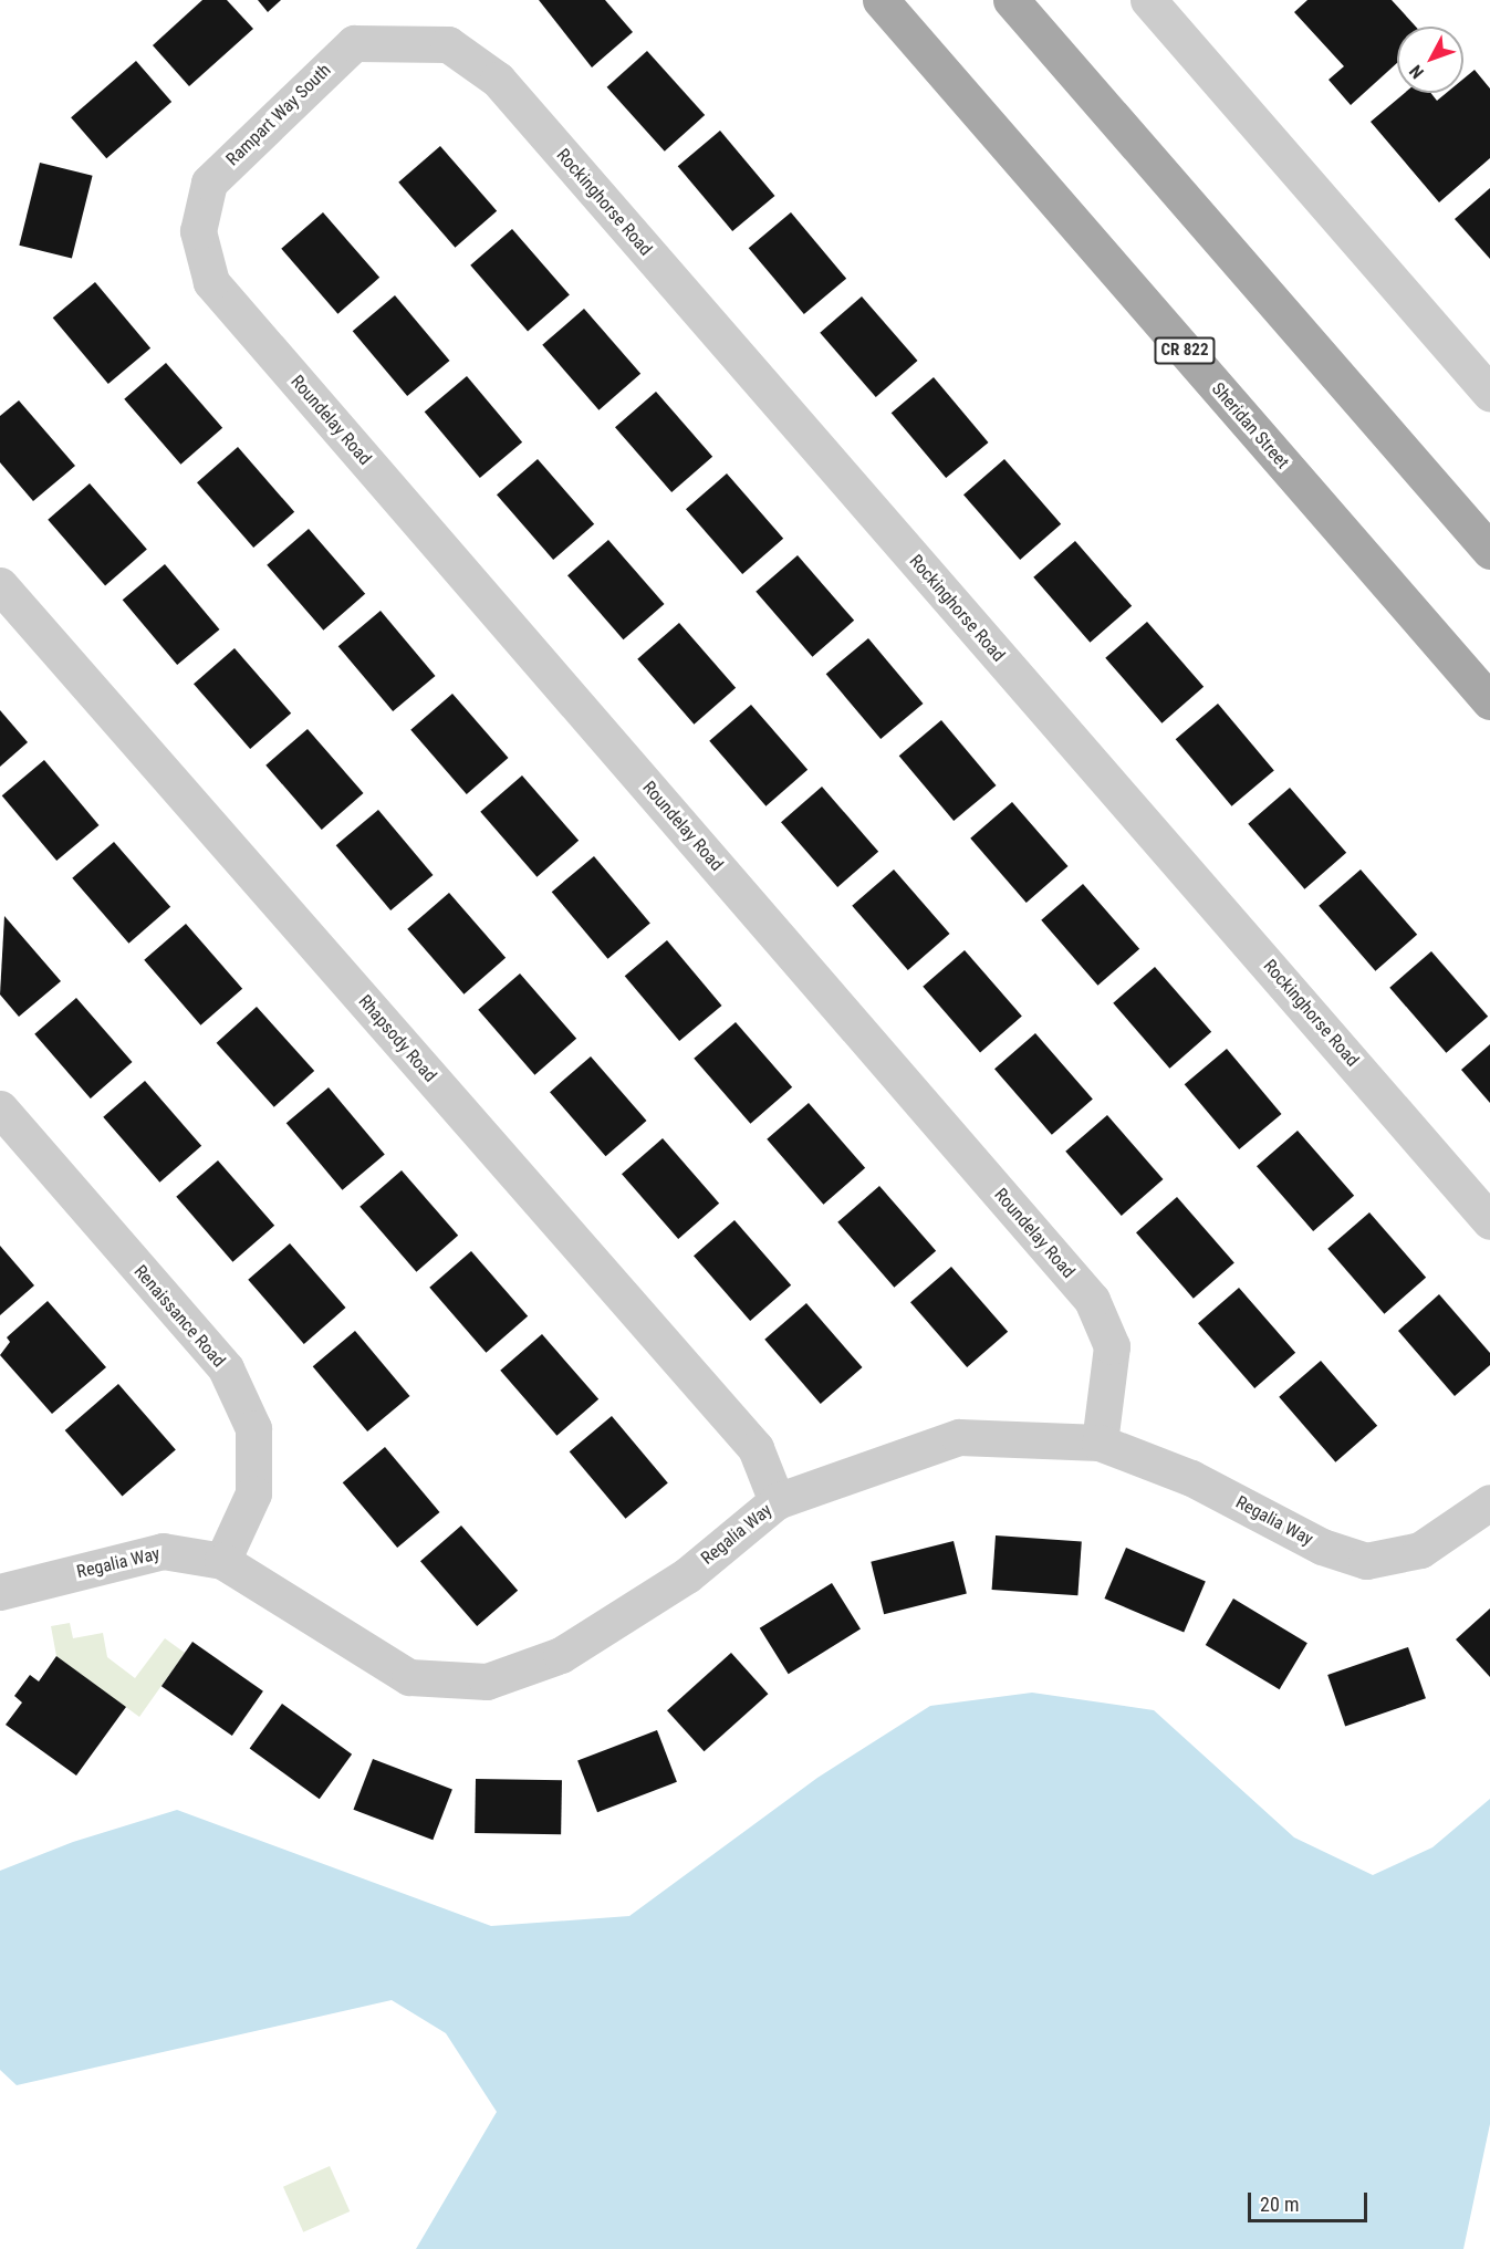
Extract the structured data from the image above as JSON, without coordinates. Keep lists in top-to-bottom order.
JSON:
{
  "streets": {
    "main road": ["CR 822", "Sheridan Street"],
    "street": [
      "Rampart Way South",
      "Rockinghorse Road",
      "Roundelay Road",
      "Rhapsody Road",
      "Renaissance Road",
      "Regalia Way"
    ]
  },
  "crossings": [
    ["Rampart Way South", "Rockinghorse Road"],
    ["Rampart Way South", "Roundelay Road"],
    ["Roundelay Road", "Regalia Way"],
    ["Rhapsody Road", "Regalia Way"],
    ["Renaissance Road", "Regalia Way"]
  ],
  "scale_bar": "20 m",
  "north": "bottom left"
}
